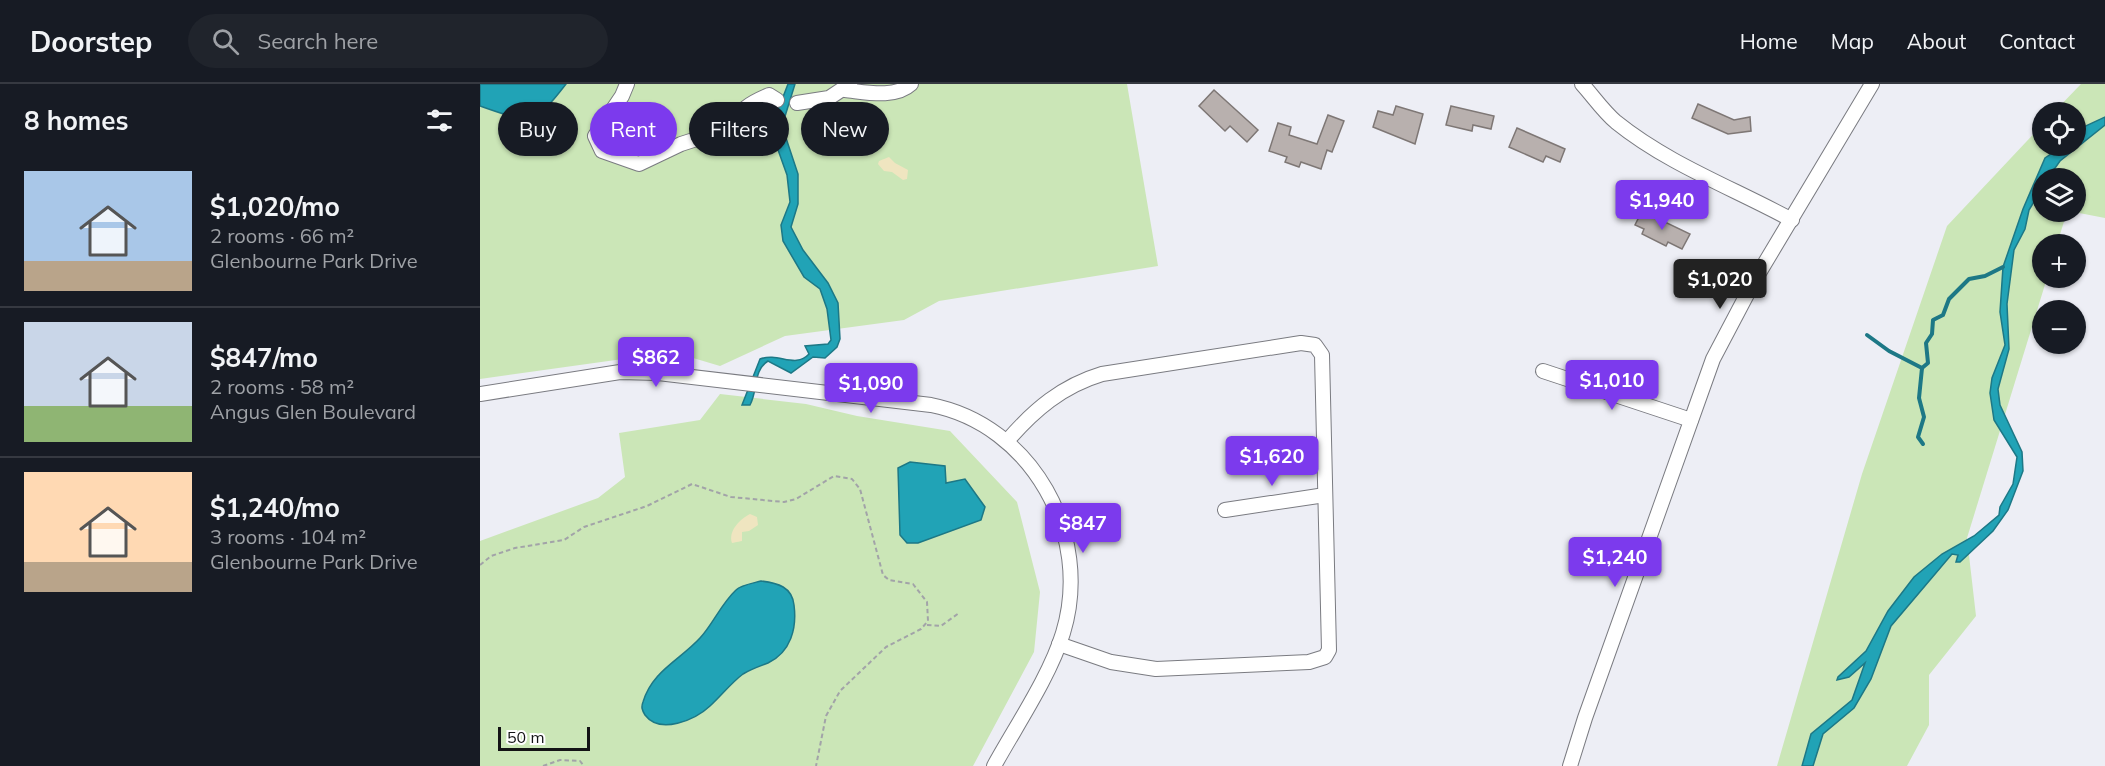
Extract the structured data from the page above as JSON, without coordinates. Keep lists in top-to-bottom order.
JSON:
{
  "scale_bar": "50 m",
  "page": {
    "header": "Doorstep",
    "search": "Search here",
    "nav": [
      "Home",
      "Map",
      "About",
      "Contact"
    ],
    "heading": "8 homes",
    "map_buttons": ["+", "−"],
    "chip": [
      "Buy",
      "Rent",
      "Filters",
      "New"
    ],
    "list": [
      {
        "name": "$1,020/mo",
        "note": "2 rooms · 66 m² · Glenbourne Park Drive"
      },
      {
        "name": "$847/mo",
        "note": "2 rooms · 58 m² · Angus Glen Boulevard"
      },
      {
        "name": "$1,240/mo",
        "note": "3 rooms · 104 m² · Glenbourne Park Drive"
      }
    ],
    "price": [
      "$1,940",
      "$1,020",
      "$862",
      "$1,010",
      "$1,090",
      "$1,620",
      "$847",
      "$1,240"
    ],
    "scale": "50 m"
  }
}
